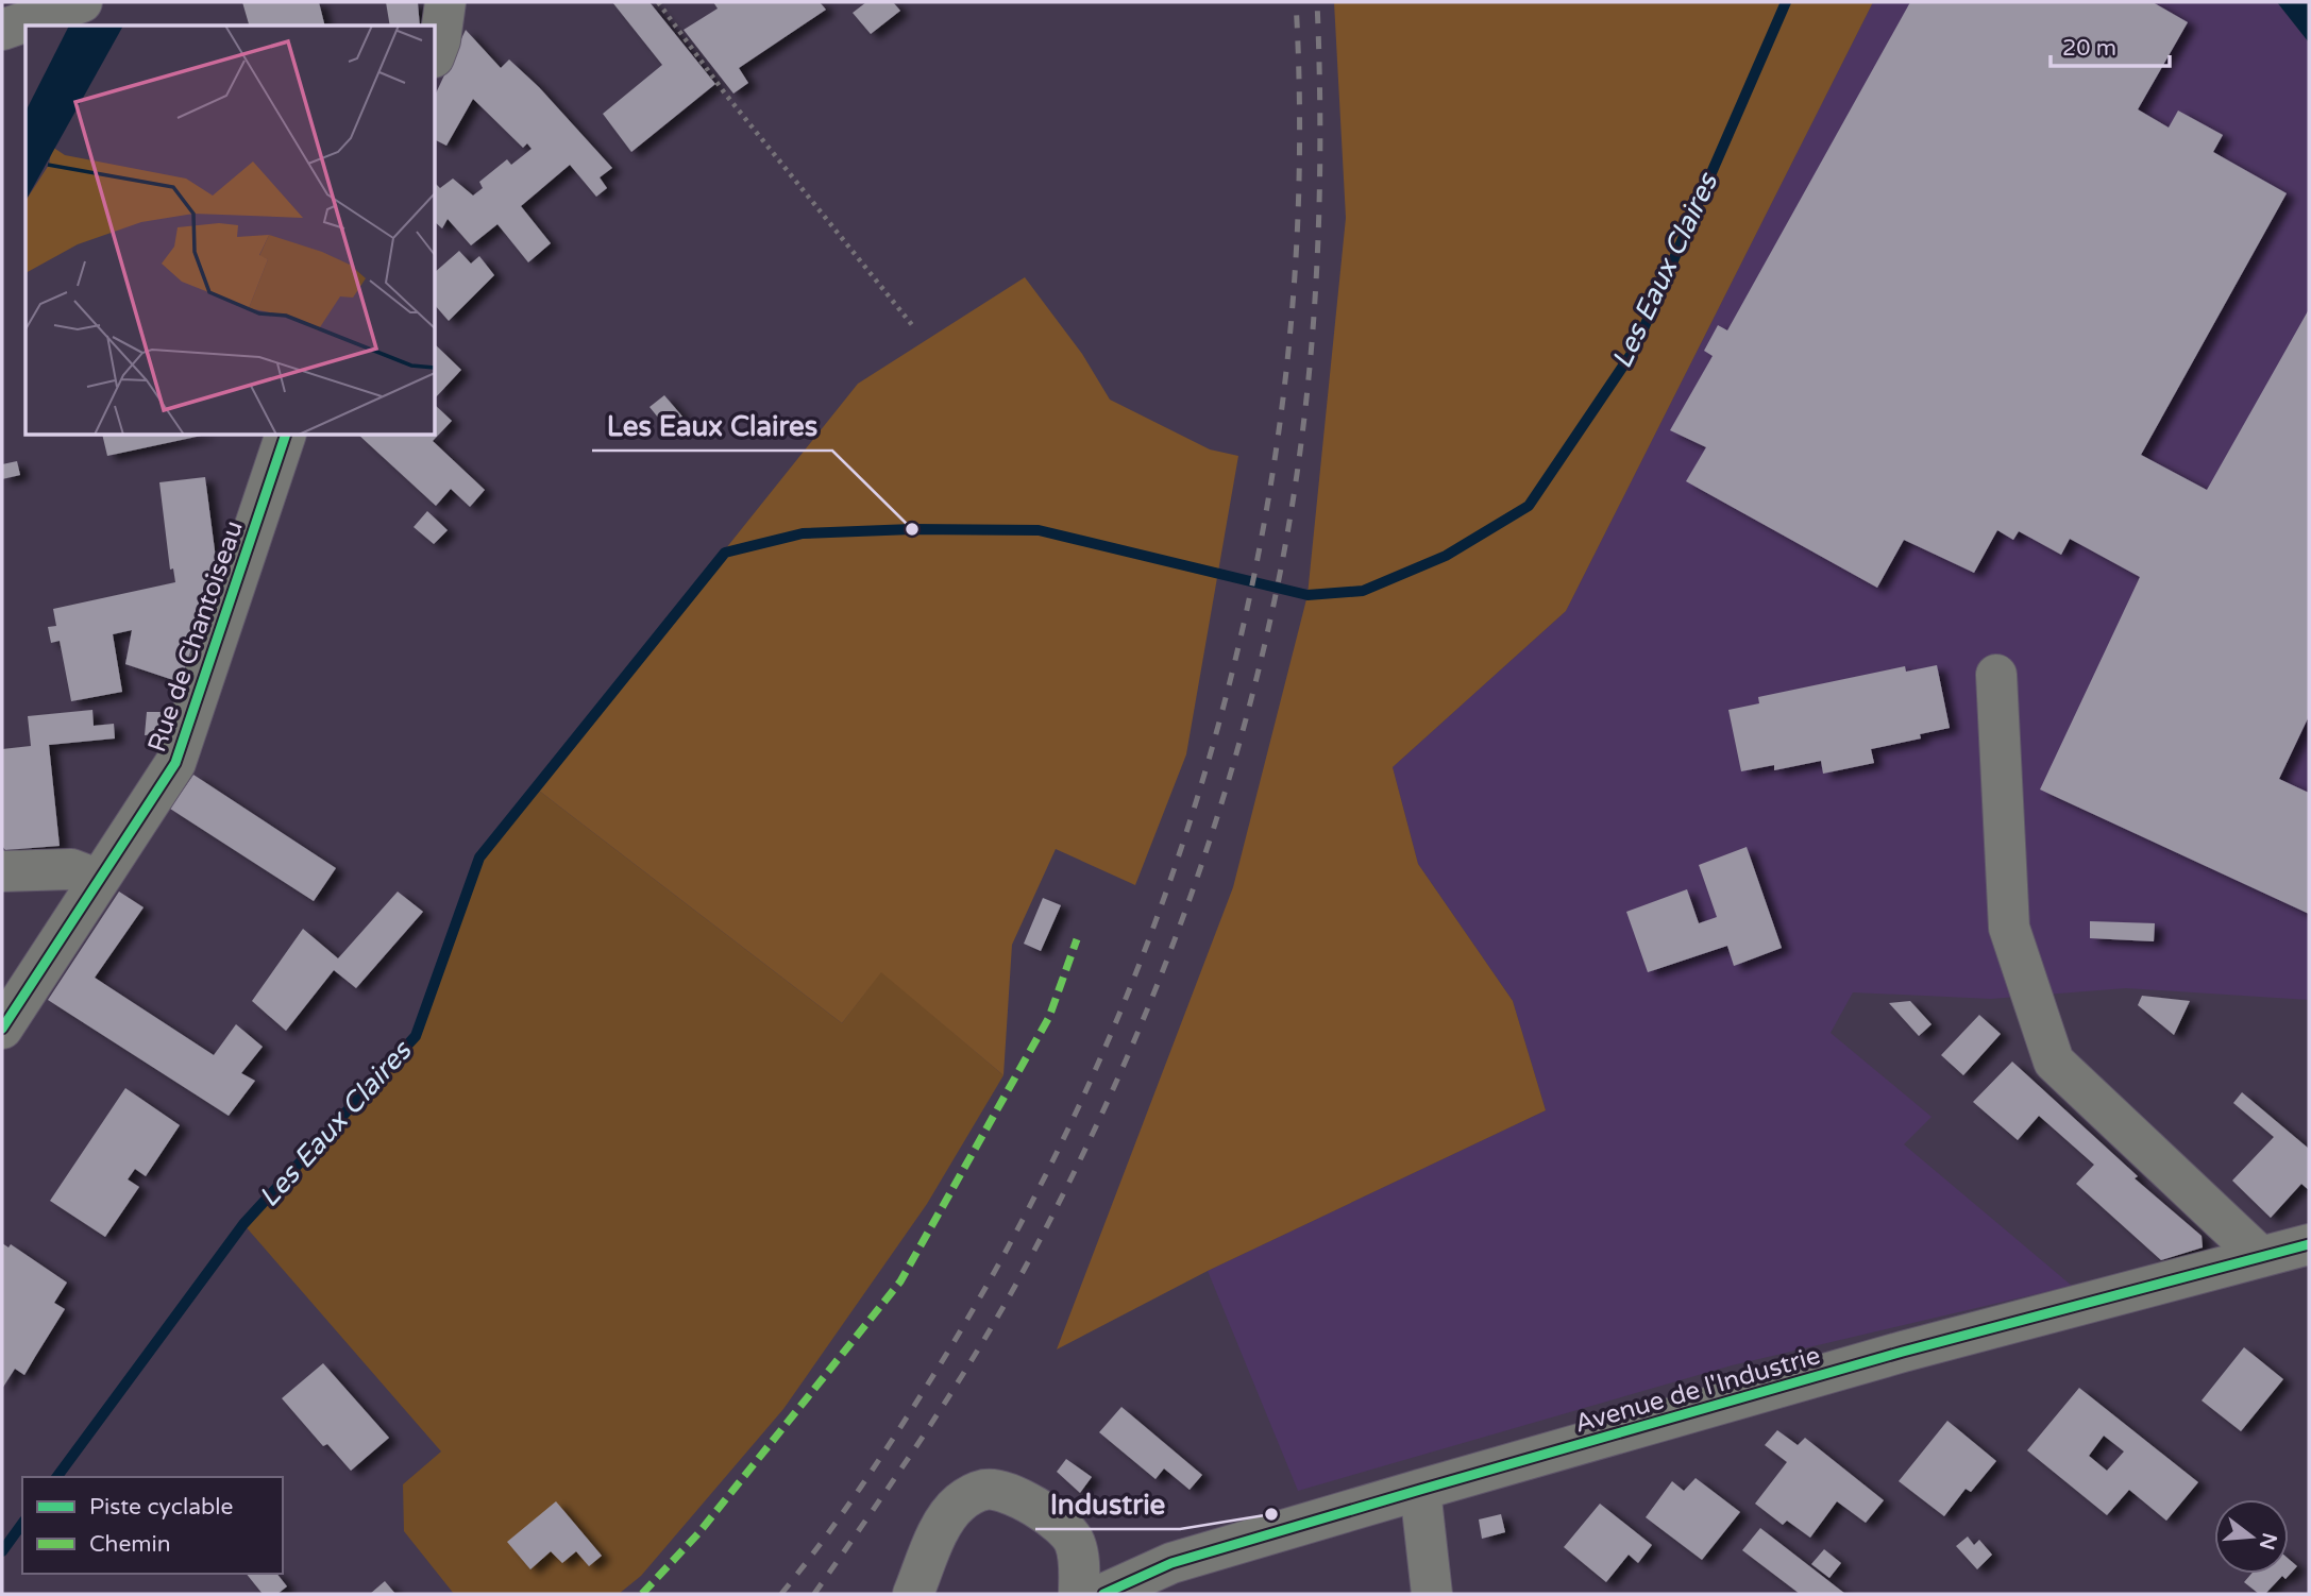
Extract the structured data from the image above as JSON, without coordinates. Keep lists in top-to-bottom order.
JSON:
{
  "streets": {
    "street": ["Rue de Chantoiseau", "Avenue de l'Industrie"]
  },
  "water": ["Les Eaux Claires"],
  "places": ["Les Eaux Claires", "Industrie"],
  "legend": ["Piste cyclable", "Chemin"],
  "scale_bar": "20 m",
  "north": "right"
}
